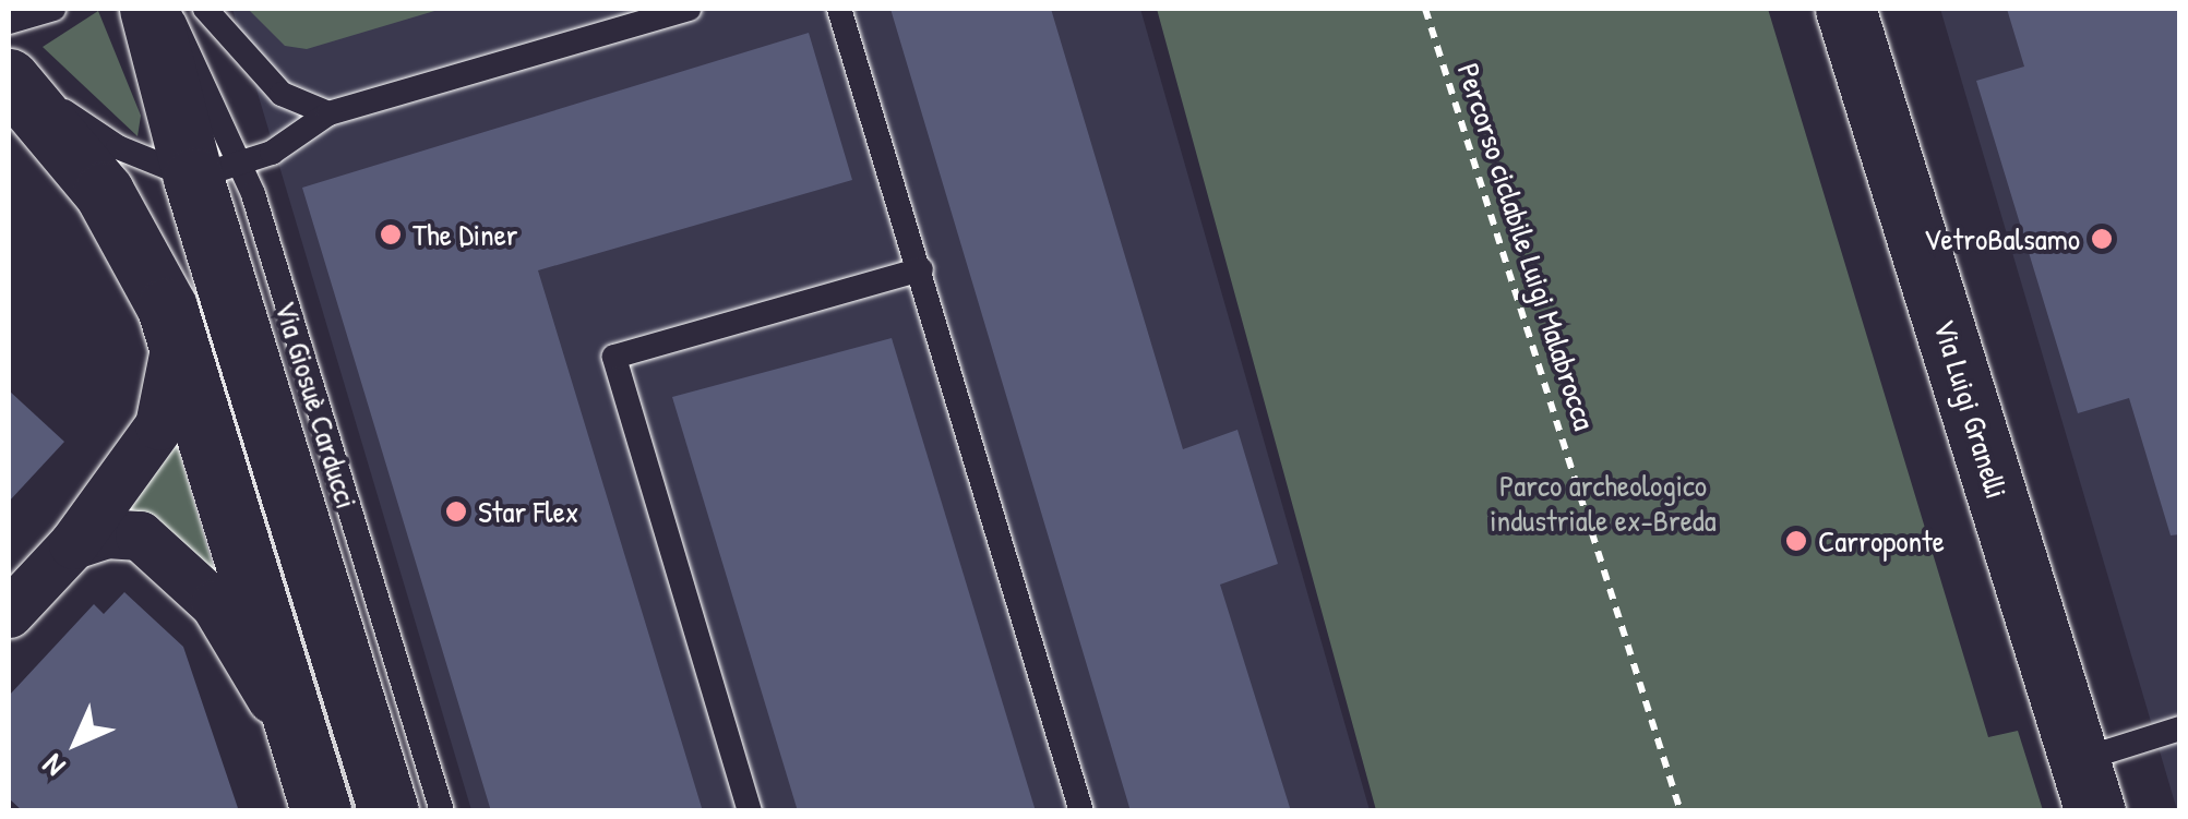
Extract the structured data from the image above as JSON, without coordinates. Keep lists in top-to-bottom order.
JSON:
{
  "streets": {
    "main road": ["Via Giosuè Carducci", "Via Luigi Granelli"],
    "path": ["Percorso ciclabile Luigi Malabrocca"]
  },
  "parks": ["Parco archeologico industriale ex-Breda"],
  "places": [
    "The Diner",
    "VetroBalsamo",
    "Star Flex",
    "Carroponte"
  ],
  "north": "bottom left"
}
